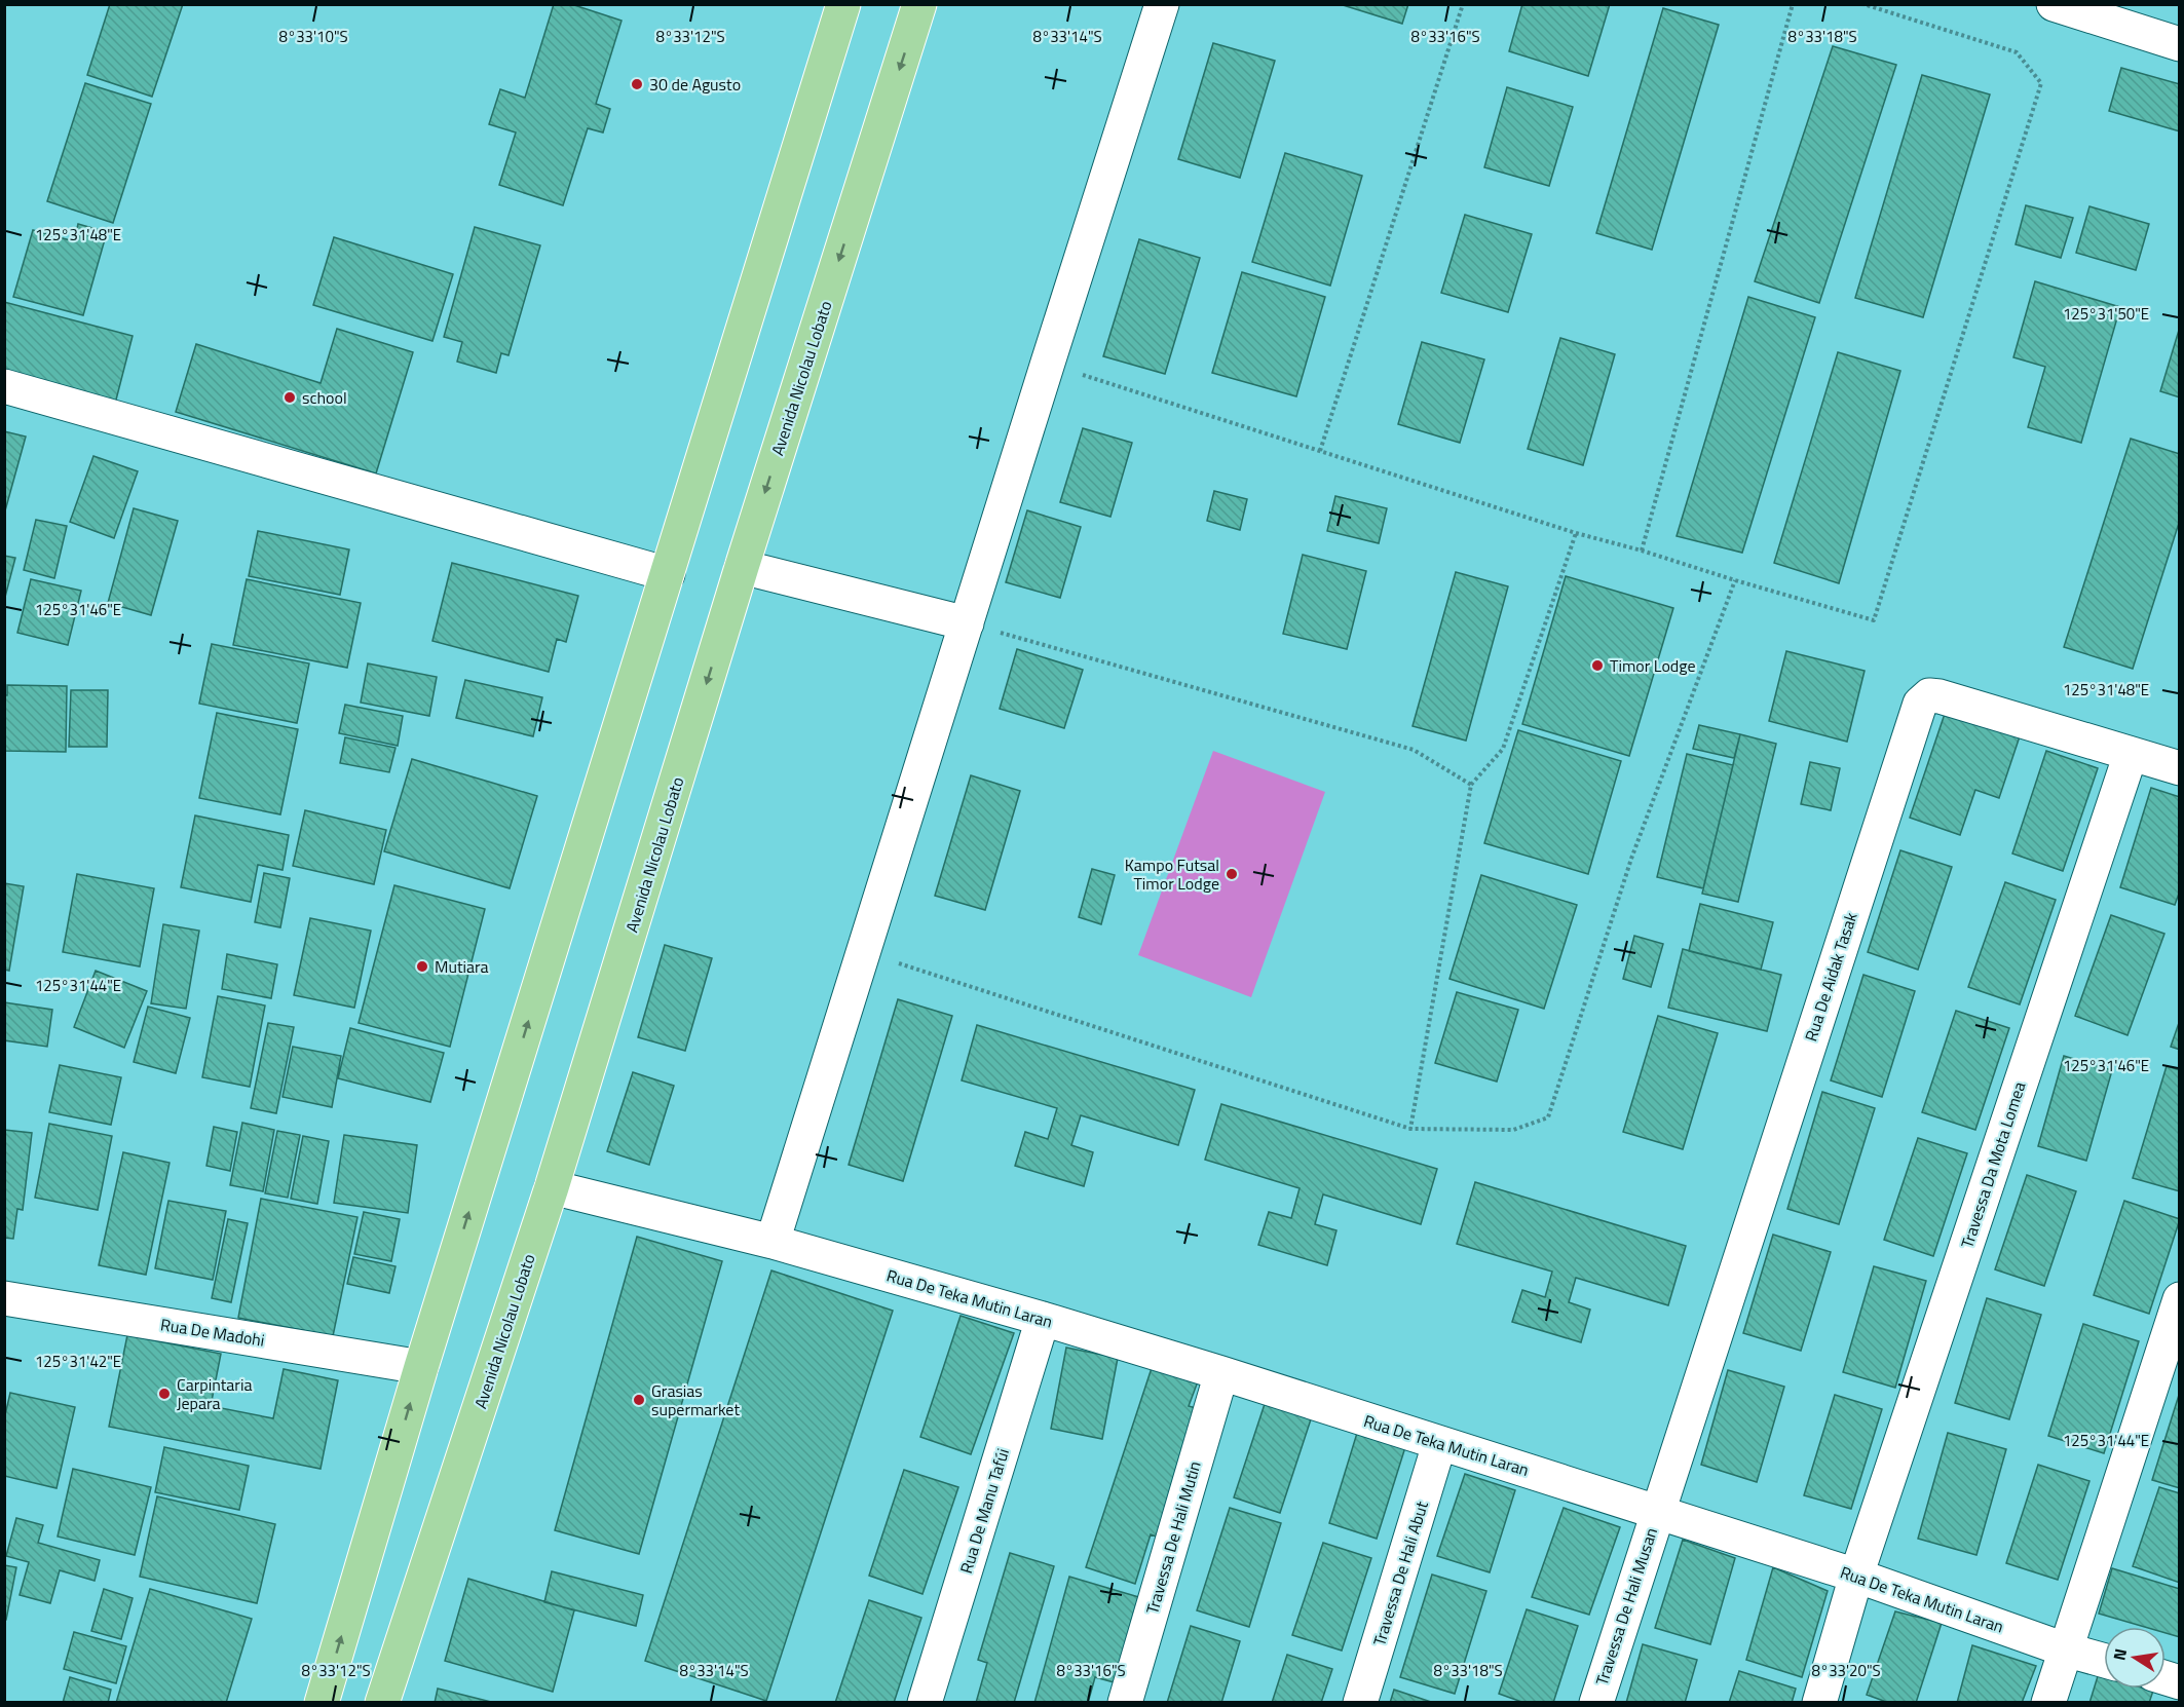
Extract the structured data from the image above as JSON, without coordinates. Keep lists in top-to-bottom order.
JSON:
{
  "streets": {
    "main road": ["Avenida Nicolau Lobato"],
    "street": [
      "Rua De Aidak Tasak",
      "Travessa Da Mota Lomea",
      "Rua De Teka Mutin Laran",
      "Rua De Madohi",
      "Rua De Manu Tafúi",
      "Travessa De Hali Mutin",
      "Travessa De Hali Abut",
      "Travessa De Hali Musan"
    ]
  },
  "crossings": [
    ["Avenida Nicolau Lobato", "Rua De Teka Mutin Laran"],
    ["Rua De Aidak Tasak", "Travessa Da Mota Lomea"],
    ["Rua De Aidak Tasak", "Rua De Teka Mutin Laran"],
    ["Rua De Aidak Tasak", "Travessa De Hali Musan"],
    ["Travessa Da Mota Lomea", "Rua De Teka Mutin Laran"],
    ["Rua De Teka Mutin Laran", "Rua De Manu Tafúi"],
    ["Rua De Teka Mutin Laran", "Travessa De Hali Mutin"],
    ["Rua De Teka Mutin Laran", "Travessa De Hali Abut"],
    ["Rua De Teka Mutin Laran", "Travessa De Hali Musan"]
  ],
  "places": [
    "30 de Agusto",
    "school",
    "Timor Lodge",
    "Kampo Futsal Timor Lodge",
    "Mutiara",
    "Carpintaria Jepara",
    "Grasias supermarket"
  ],
  "north": "left",
  "coordinates": [
    "8°33'10\"S",
    "8°33'12\"S",
    "8°33'14\"S",
    "8°33'16\"S",
    "8°33'18\"S",
    "125°31'48\"E",
    "125°31'50\"E",
    "125°31'46\"E",
    "125°31'44\"E",
    "125°31'42\"E",
    "8°33'20\"S"
  ]
}
